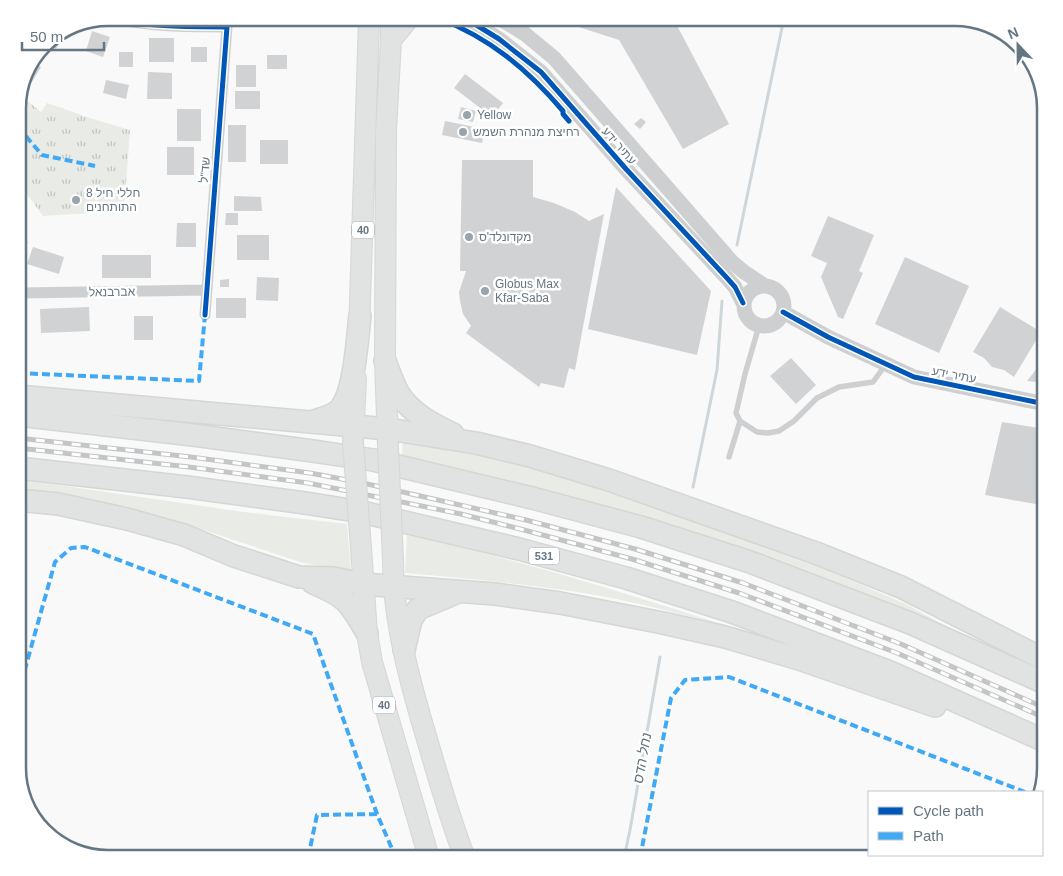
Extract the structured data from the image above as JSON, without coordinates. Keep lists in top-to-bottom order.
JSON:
{
  "streets": {
    "highway": ["40", "531"],
    "street": ["עתיר ידע", "שד\"ל", "אברבנאל"]
  },
  "crossings": [
    ["שד\"ל", "אברבנאל"]
  ],
  "water": ["נחל הדס"],
  "places": [
    "Yellow",
    "רחיצת מנהרת השמש",
    "8 חללי חיל התותחנים",
    "מקדונלד'ס",
    "Globus Max Kfar-Saba"
  ],
  "legend": ["Cycle path", "Path"],
  "scale_bar": "50 m",
  "north": "top"
}
